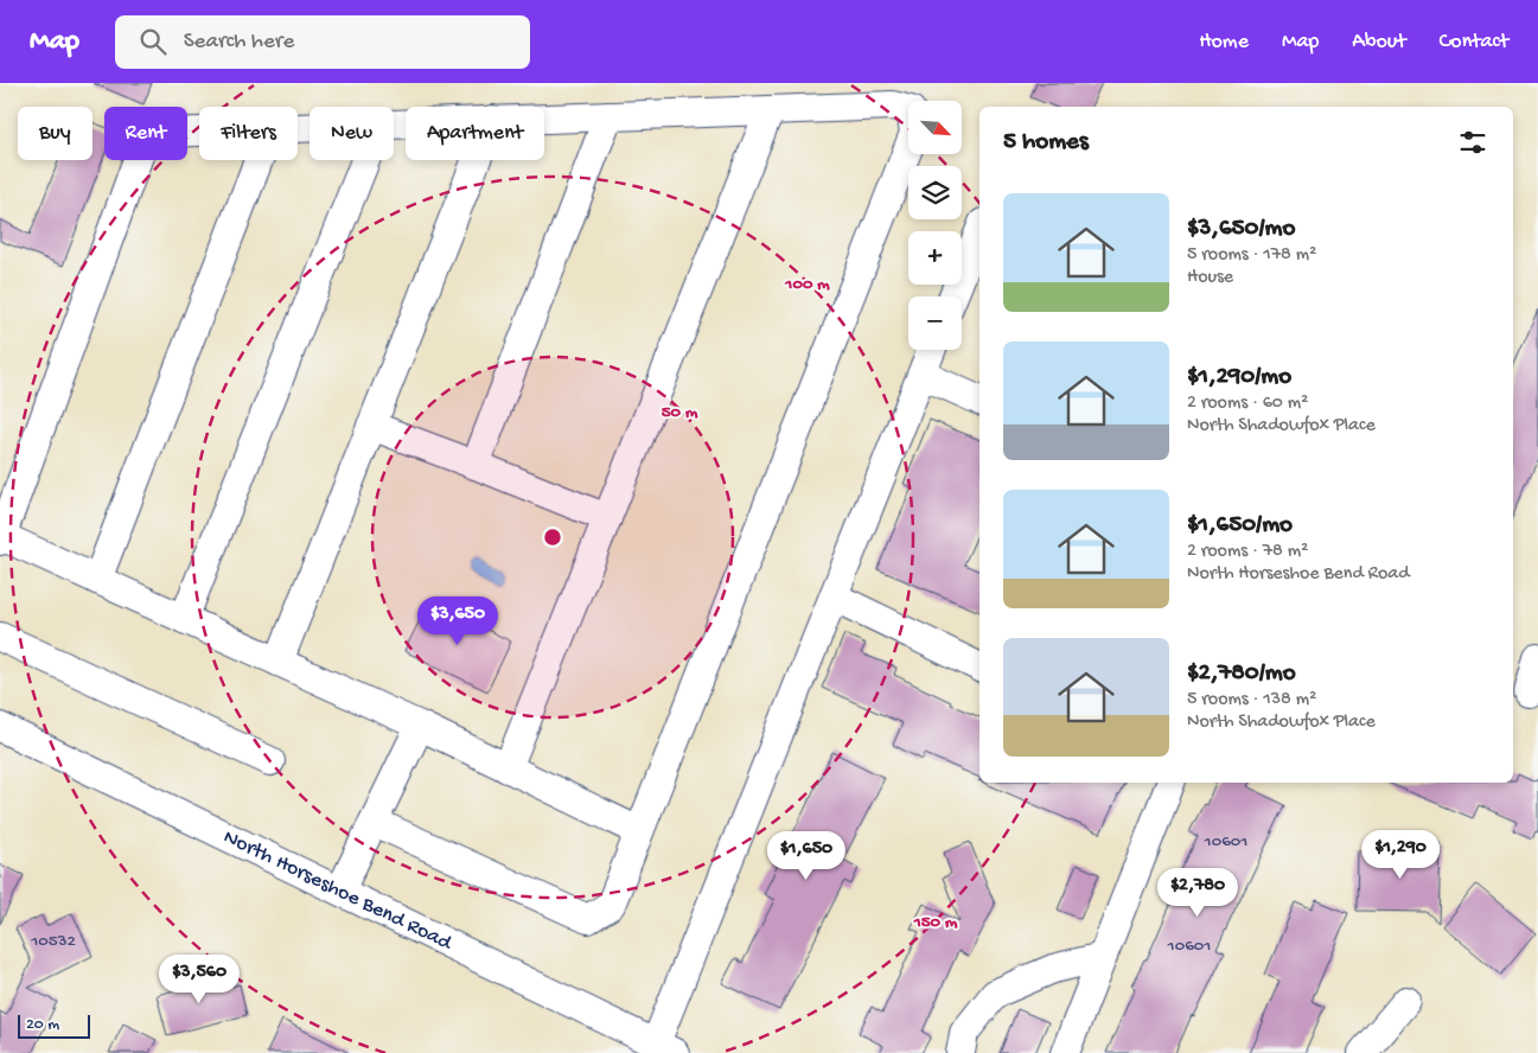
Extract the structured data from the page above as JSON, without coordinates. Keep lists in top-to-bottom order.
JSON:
{
  "streets": {
    "street": ["North Horseshoe Bend Road"]
  },
  "house_numbers": ["10601", "10532", "10601"],
  "scale_bar": "20 m",
  "north": "bottom right",
  "page": {
    "header": "Map",
    "search": "Search here",
    "nav": [
      "Home",
      "Map",
      "About",
      "Contact"
    ],
    "map_buttons": ["+", "−"],
    "chip": [
      "Buy",
      "Rent",
      "Filters",
      "New",
      "Apartment"
    ],
    "heading": "5 homes",
    "list": [
      {
        "name": "$3,650/mo",
        "note": "5 rooms · 178 m² · House"
      },
      {
        "name": "$1,290/mo",
        "note": "2 rooms · 60 m² · North Shadowfox Place"
      },
      {
        "name": "$1,650/mo",
        "note": "2 rooms · 78 m² · North Horseshoe Bend Road"
      },
      {
        "name": "$2,780/mo",
        "note": "5 rooms · 138 m² · North Shadowfox Place"
      }
    ],
    "price": [
      "$3,650",
      "$1,290",
      "$1,650",
      "$2,780",
      "$3,560"
    ],
    "scale": "20 m"
  },
  "rings": ["100 m", "50 m", "150 m"]
}
